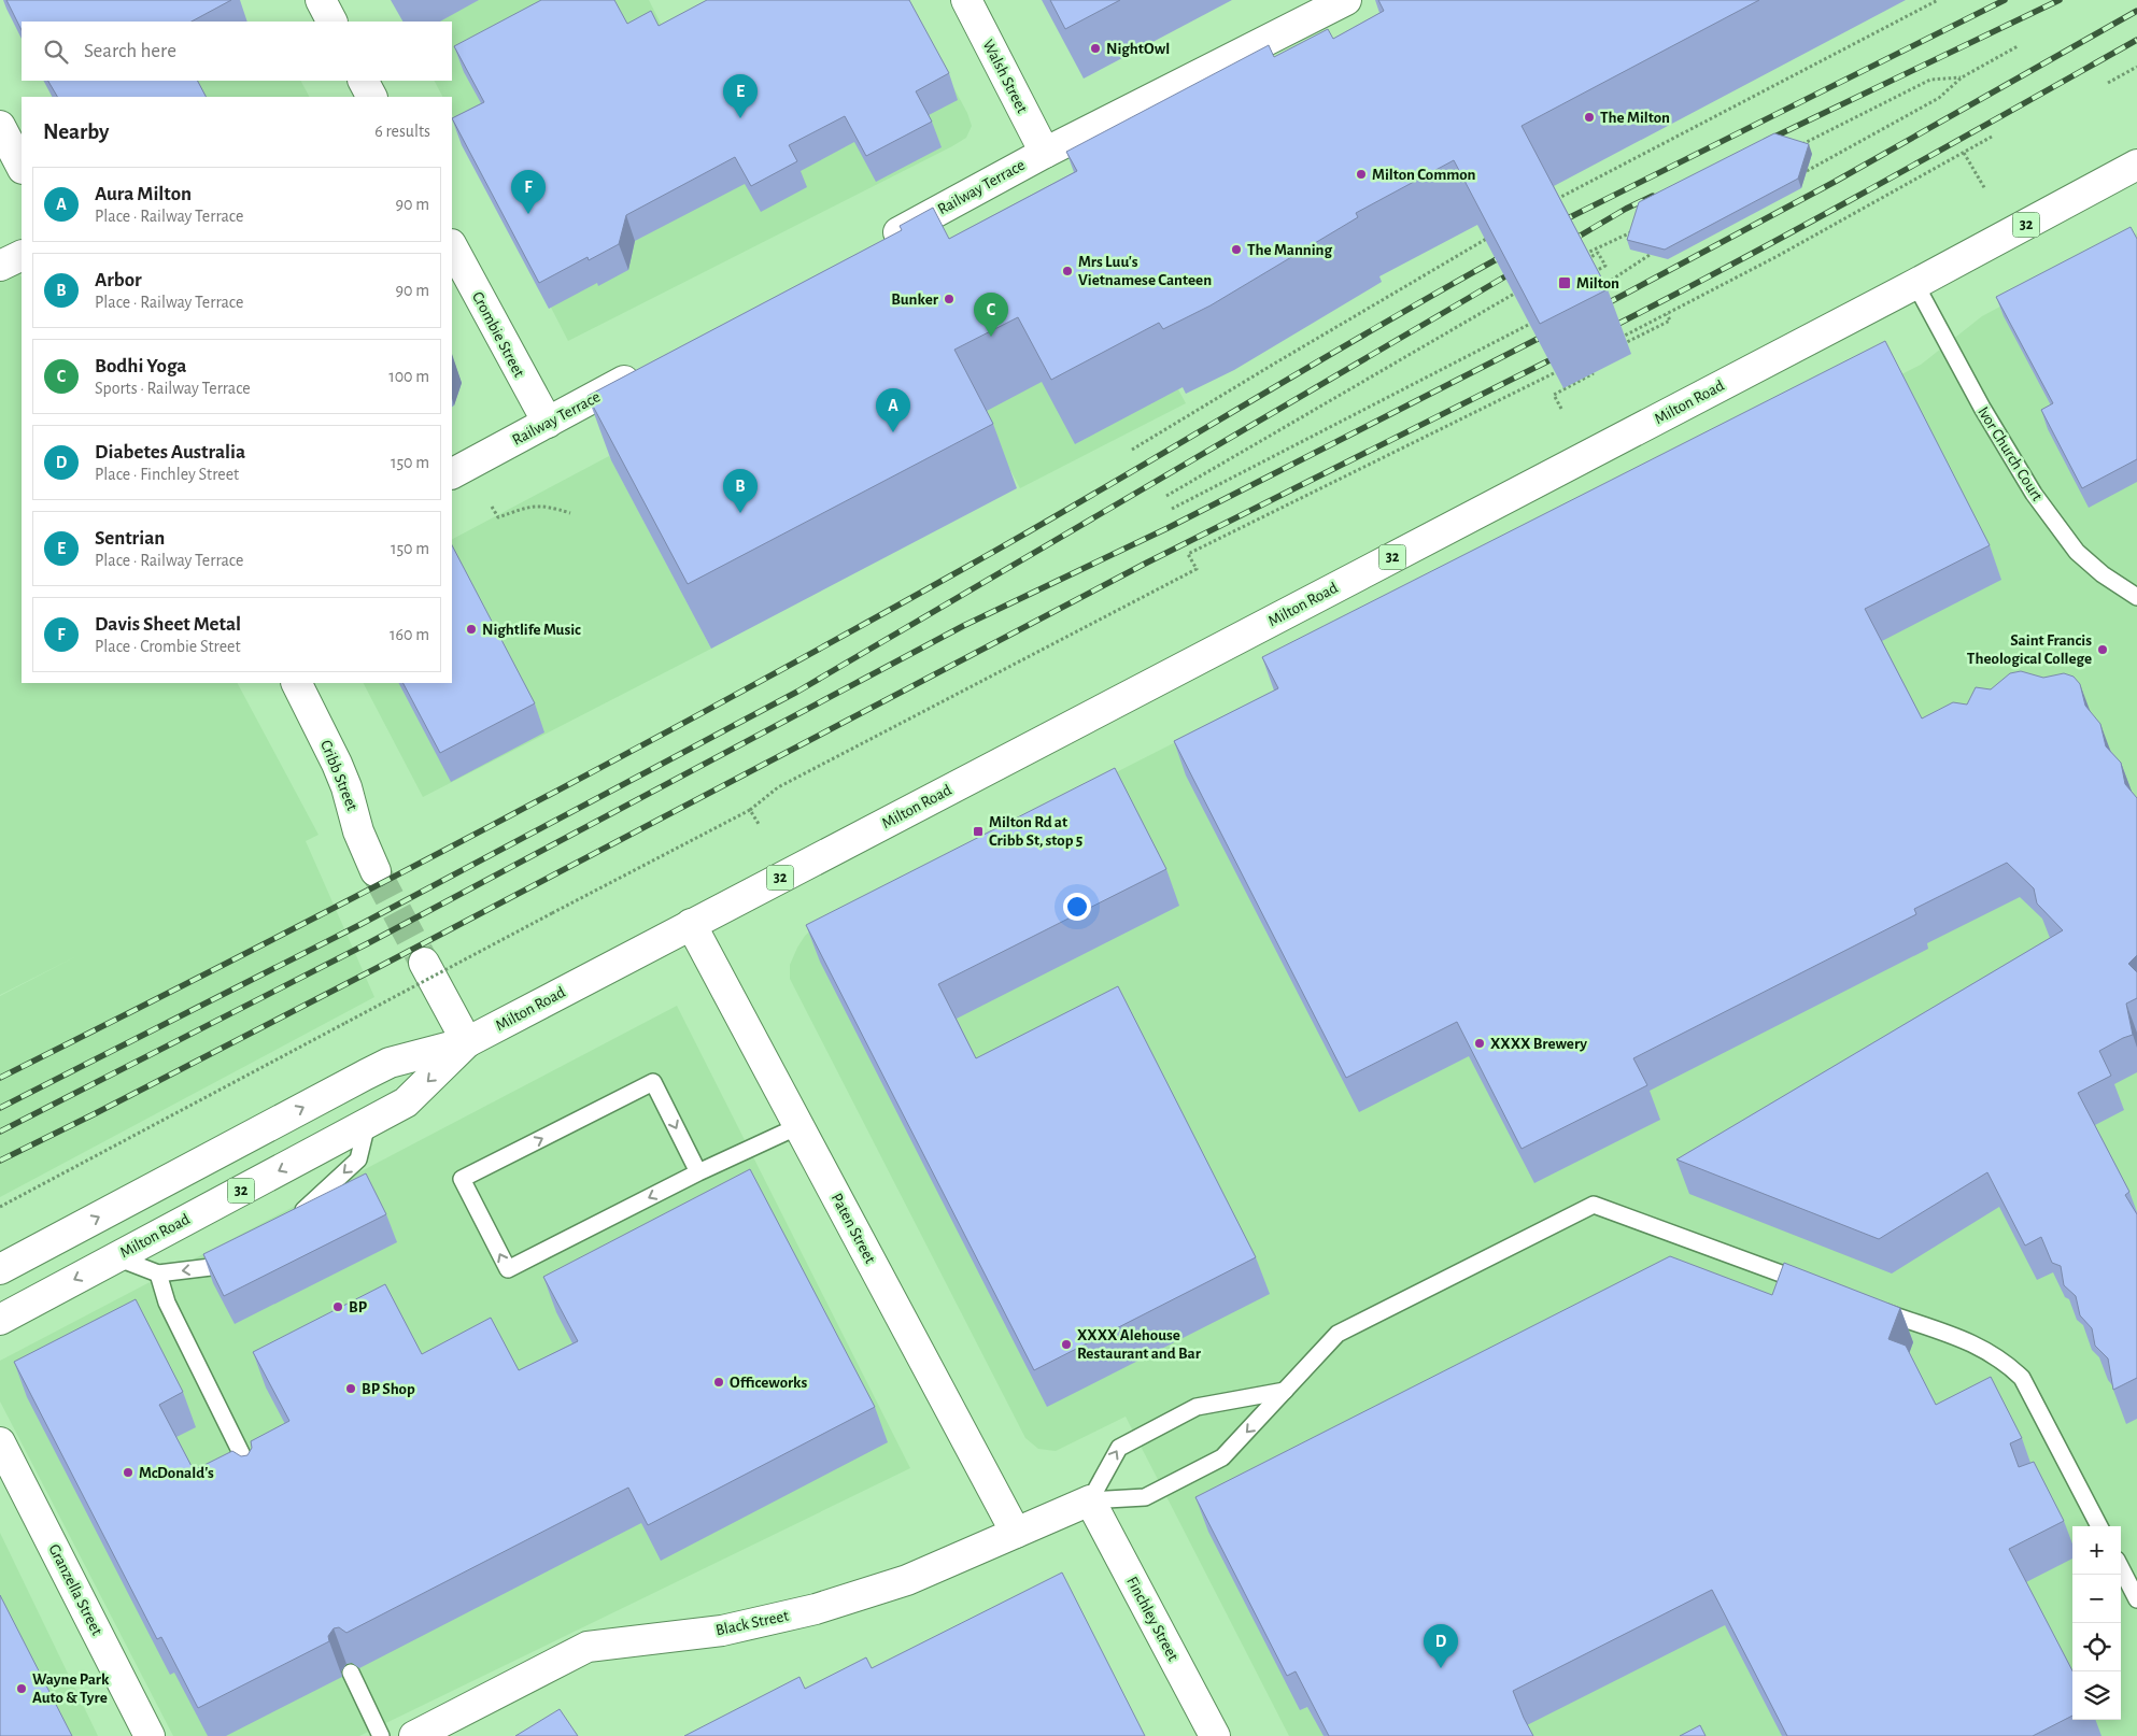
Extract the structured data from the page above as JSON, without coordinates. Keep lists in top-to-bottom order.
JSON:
{
  "streets": {
    "street": [
      "Walsh Street",
      "Railway Terrace",
      "32",
      "Crombie Street",
      "Milton Road",
      "Cribb Street",
      "Paten Street",
      "Granzella Street",
      "Finchley Street",
      "Black Street"
    ],
    "lane": ["Ivor Church Court"]
  },
  "crossings": [
    ["Walsh Street", "Railway Terrace"],
    ["Railway Terrace", "Crombie Street"],
    ["Milton Road", "Ivor Church Court"],
    ["Milton Road", "Paten Street"],
    ["Paten Street", "Black Street"],
    ["Finchley Street", "Black Street"]
  ],
  "places": {
    "other": [
      "NightOwl",
      "The Milton",
      "Milton Common",
      "The Manning",
      "Mrs Luu's Vietnamese Canteen",
      "Bunker",
      "Nightlife Music",
      "Saint Francis Theological College",
      "XXXX Brewery",
      "BP",
      "XXXX Alehouse Restaurant and Bar",
      "Officeworks",
      "BP Shop",
      "McDonald's",
      "Wayne Park Auto & Tyre"
    ],
    "transit": ["Milton", "Milton Rd at Cribb St, stop 5"]
  },
  "page": {
    "search": "Search here",
    "pins": [
      "E",
      "F",
      "C",
      "A",
      "B",
      "D"
    ],
    "heading": ["Nearby", "6 results"],
    "list": [
      {
        "mark": "A",
        "name": "Aura Milton",
        "note": "Place · Railway Terrace",
        "value": "90 m"
      },
      {
        "mark": "B",
        "name": "Arbor",
        "note": "Place · Railway Terrace",
        "value": "90 m"
      },
      {
        "mark": "C",
        "name": "Bodhi Yoga",
        "note": "Sports · Railway Terrace",
        "value": "100 m"
      },
      {
        "mark": "D",
        "name": "Diabetes Australia",
        "note": "Place · Finchley Street",
        "value": "150 m"
      },
      {
        "mark": "E",
        "name": "Sentrian",
        "note": "Place · Railway Terrace",
        "value": "150 m"
      },
      {
        "mark": "F",
        "name": "Davis Sheet Metal",
        "note": "Place · Crombie Street",
        "value": "160 m"
      }
    ],
    "map_buttons": ["+", "−"]
  }
}
